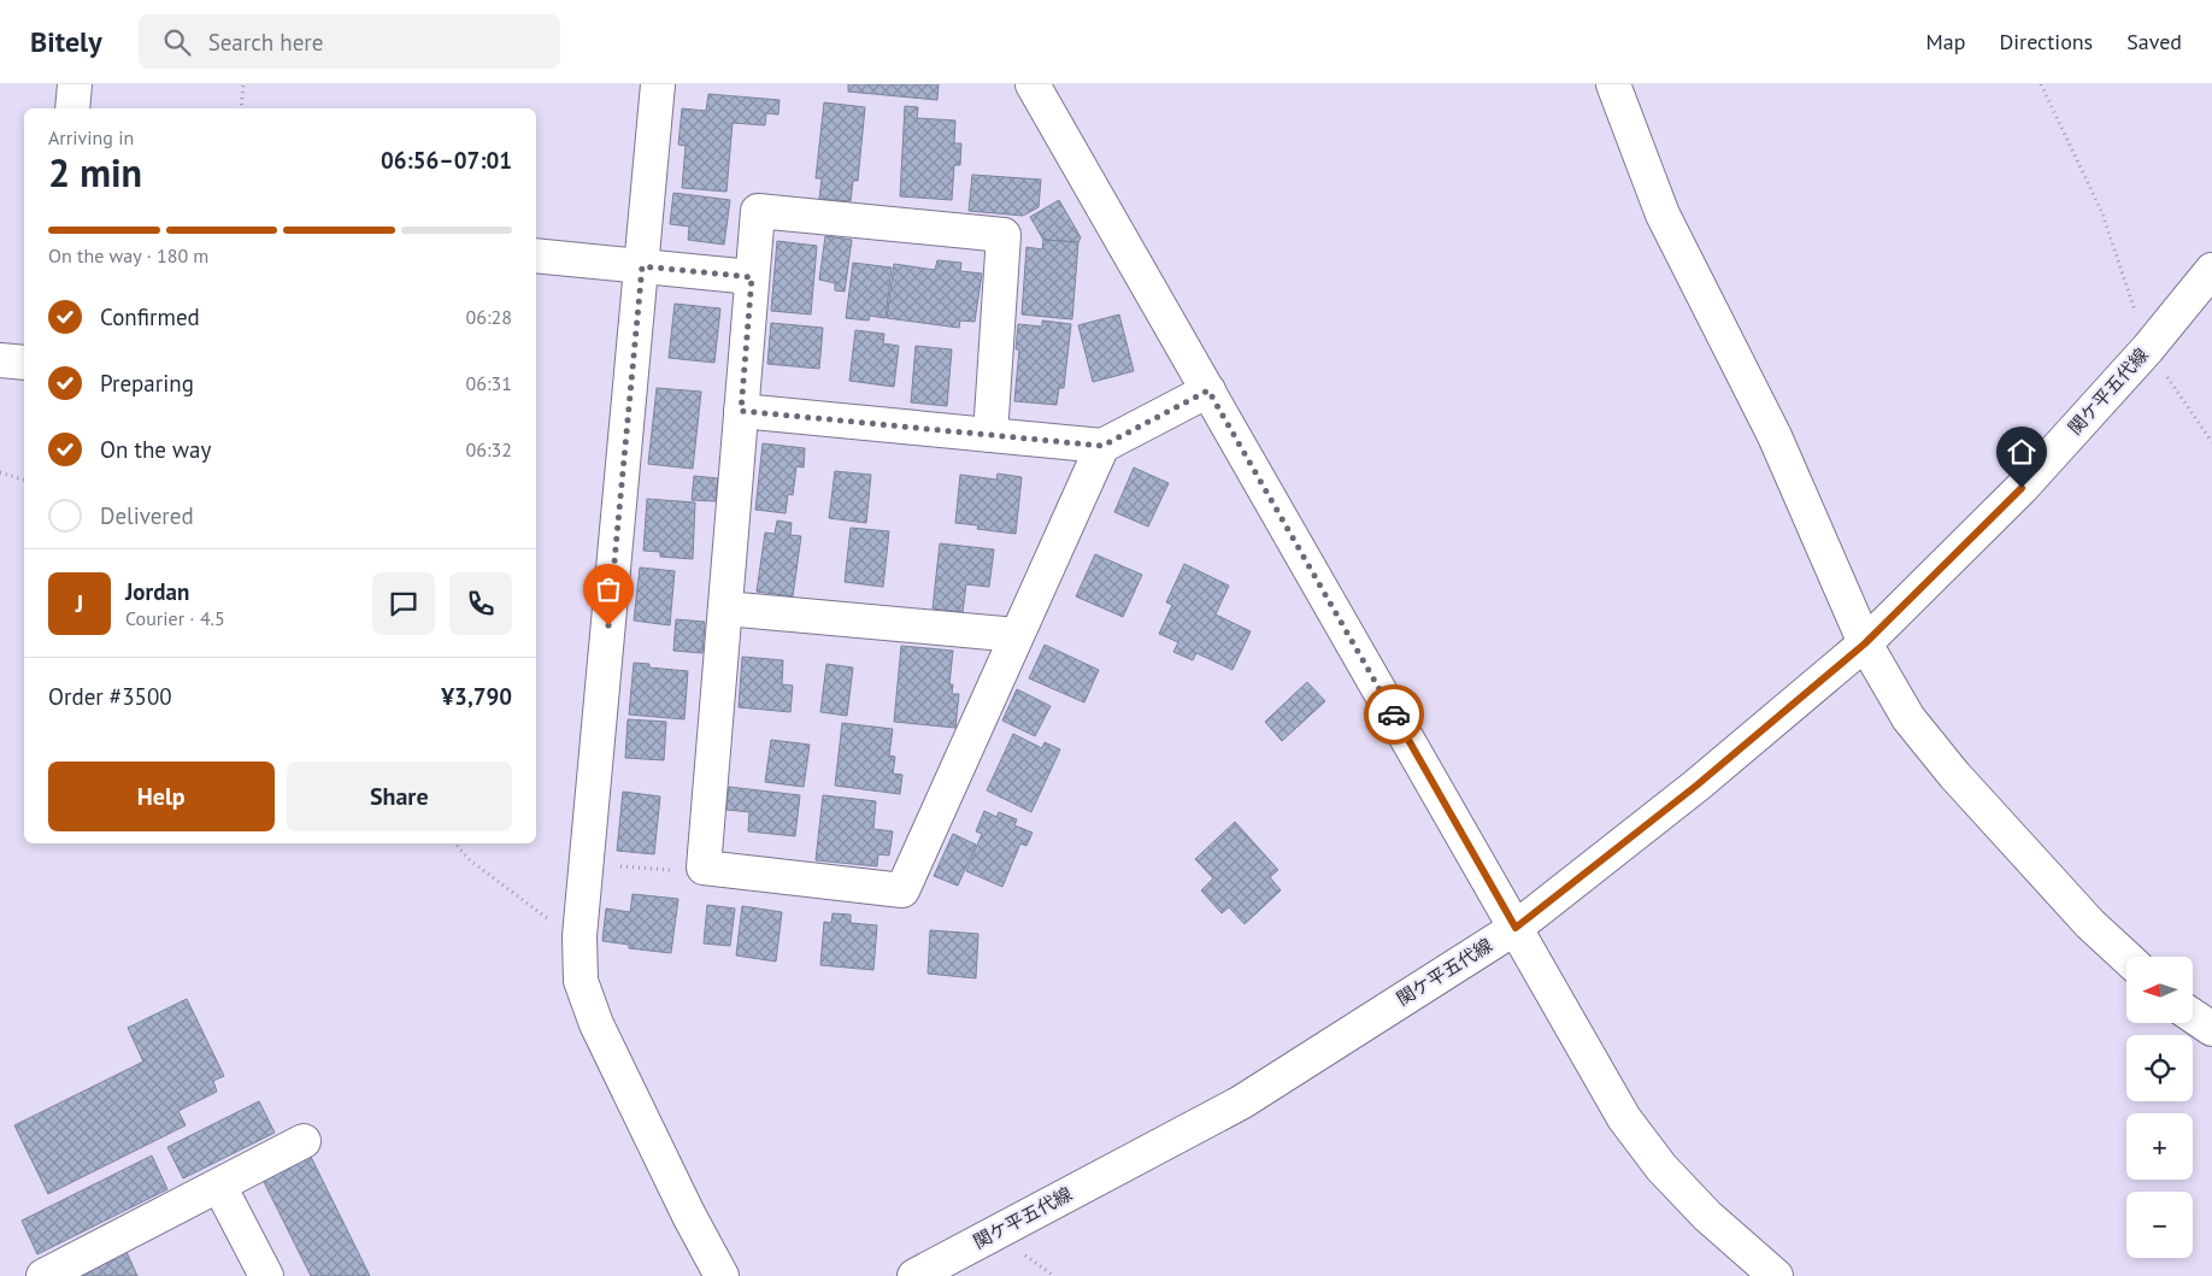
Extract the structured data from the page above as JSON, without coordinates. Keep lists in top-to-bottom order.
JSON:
{
  "streets": {
    "street": ["関ケ平五代線"]
  },
  "north": "left",
  "page": {
    "header": "Bitely",
    "search": "Search here",
    "nav": ["Map", "Directions", "Saved"],
    "heading": ["2 min", "Arriving in", "06:56–07:01"],
    "panel": [
      "Jordan",
      "Courier · 4.5",
      "Order #3500",
      "¥3,790"
    ],
    "bar": "On the way · 180 m",
    "list": [
      ["Confirmed", "06:28"],
      ["Preparing", "06:31"],
      ["On the way", "06:32"],
      "Delivered"
    ],
    "round": "J",
    "buttons": ["Help", "Share"],
    "map_buttons": ["+", "−"]
  }
}
